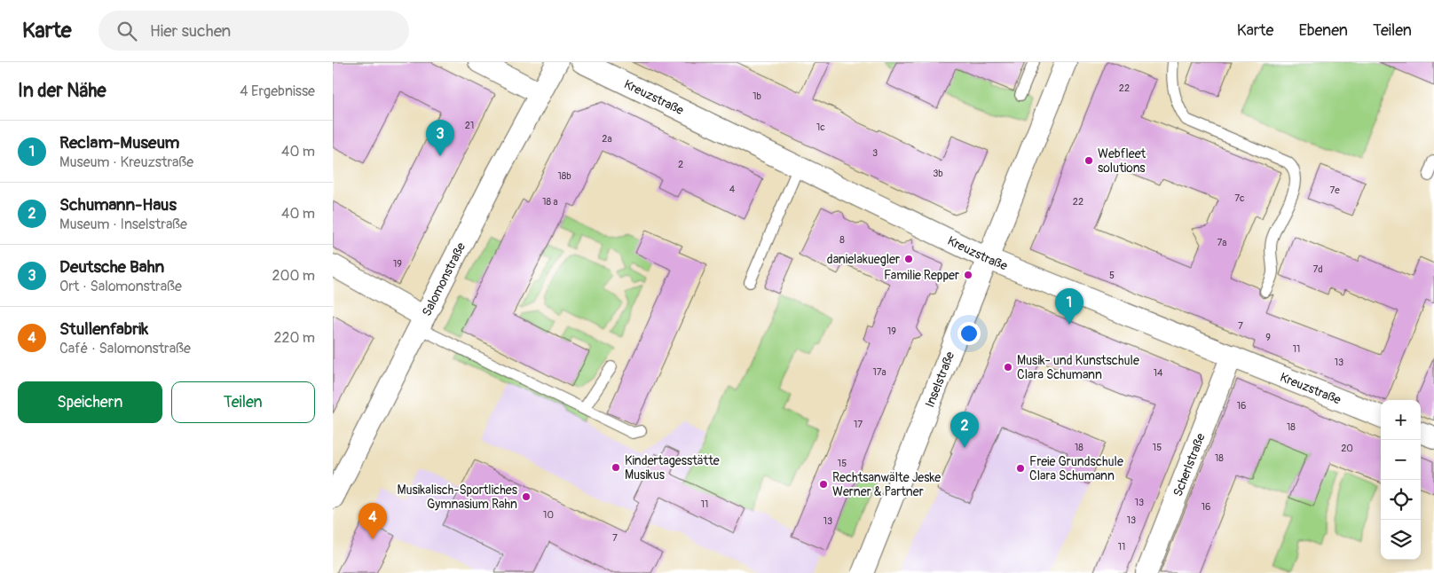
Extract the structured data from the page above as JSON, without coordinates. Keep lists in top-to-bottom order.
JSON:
{
  "streets": {
    "street": [
      "Kreuzstraße",
      "Salomonstraße",
      "Inselstraße",
      "Scherlstraße"
    ]
  },
  "crossings": [
    ["Kreuzstraße", "Inselstraße"],
    ["Kreuzstraße", "Scherlstraße"]
  ],
  "places": [
    "Webfleet solutions",
    "danielakuegler",
    "Familie Repper",
    "Musik- und Kunstschule Clara Schumann",
    "Kindertagesstätte Musikus",
    "Freie Grundschule Clara Schumann",
    "Rechtsanwälte Jeske Werner & Partner",
    "Musikalisch-Sportliches Gymnasium Rahn"
  ],
  "house_numbers": [
    "22",
    "1b",
    "21",
    "1c",
    "2a",
    "3",
    "2",
    "3b",
    "18b",
    "4",
    "7e",
    "7c",
    "18 a",
    "22",
    "8",
    "7a",
    "19",
    "7d",
    "5",
    "7",
    "19",
    "9",
    "11",
    "13",
    "17a",
    "14",
    "16",
    "17",
    "18",
    "18",
    "15",
    "20",
    "18",
    "15",
    "13",
    "11",
    "16",
    "10",
    "13",
    "13",
    "7",
    "11"
  ],
  "page": {
    "header": "Karte",
    "search": "Hier suchen",
    "nav": ["Karte", "Ebenen", "Teilen"],
    "heading": ["In der Nähe", "4 Ergebnisse"],
    "list": [
      {
        "mark": "1",
        "name": "Reclam-Museum",
        "note": "Museum · Kreuzstraße",
        "value": "40 m"
      },
      {
        "mark": "2",
        "name": "Schumann-Haus",
        "note": "Museum · Inselstraße",
        "value": "40 m"
      },
      {
        "mark": "3",
        "name": "Deutsche Bahn",
        "note": "Ort · Salomonstraße",
        "value": "200 m"
      },
      {
        "mark": "4",
        "name": "Stullenfabrik",
        "note": "Café · Salomonstraße",
        "value": "220 m"
      }
    ],
    "pins": [
      "3",
      "1",
      "2",
      "4"
    ],
    "buttons": ["Speichern", "Teilen"],
    "map_buttons": ["+", "−"]
  }
}
